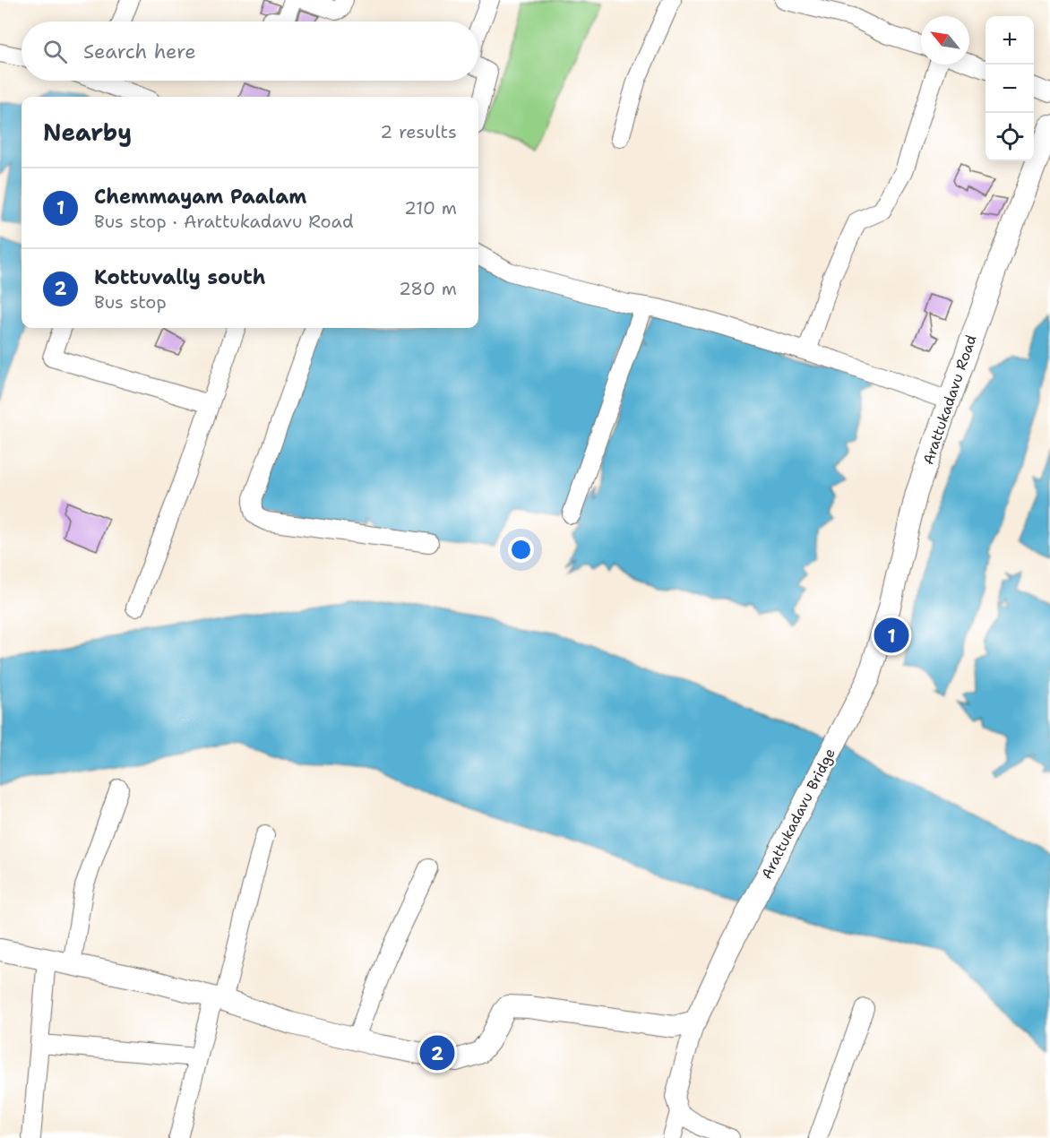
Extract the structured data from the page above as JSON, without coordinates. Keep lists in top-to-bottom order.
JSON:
{
  "streets": {
    "main road": ["Arattukadavu Road", "Arattukadavu Bridge"]
  },
  "crossings": [
    ["Arattukadavu Road", "Arattukadavu Bridge"]
  ],
  "north": "top left",
  "page": {
    "map_buttons": ["+", "−"],
    "search": "Search here",
    "heading": ["Nearby", "2 results"],
    "list": [
      {
        "mark": "1",
        "name": "Chemmayam Paalam",
        "note": "Bus stop · Arattukadavu Road",
        "value": "210 m"
      },
      {
        "mark": "2",
        "name": "Kottuvally south",
        "note": "Bus stop",
        "value": "280 m"
      }
    ],
    "pins": ["1", "2"]
  }
}
